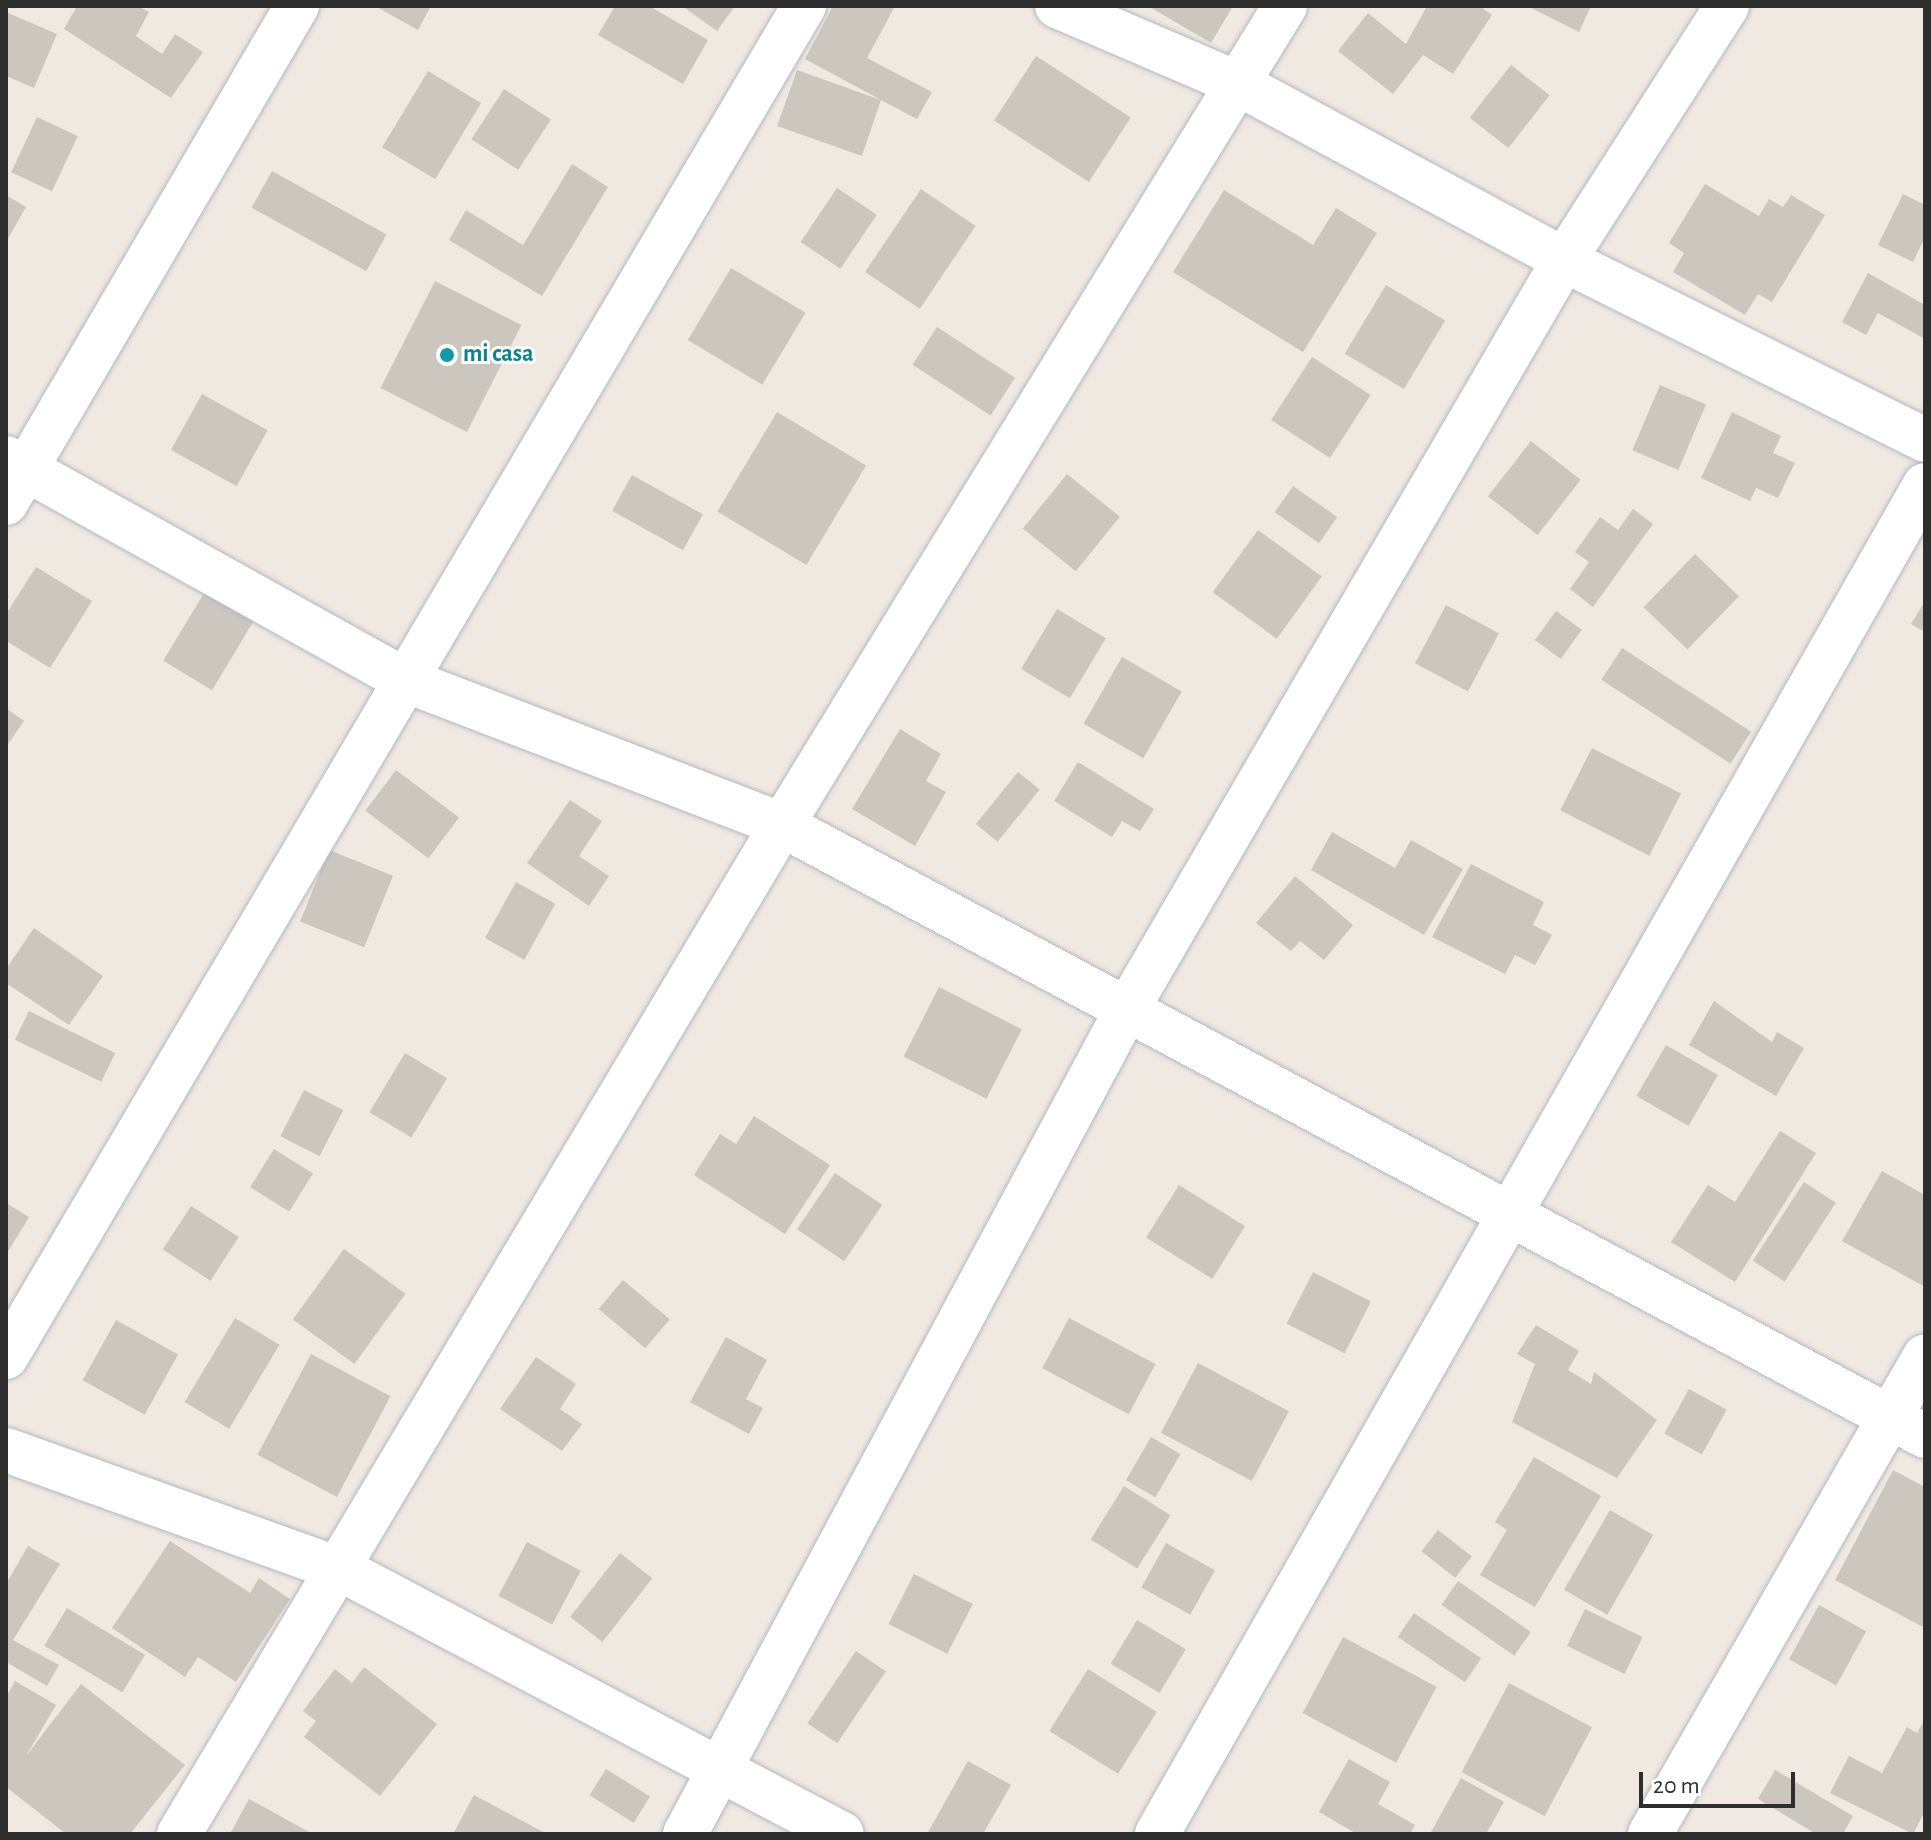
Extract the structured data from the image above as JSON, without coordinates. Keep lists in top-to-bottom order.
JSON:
{
  "places": ["mi casa"],
  "scale_bar": "20 m"
}
